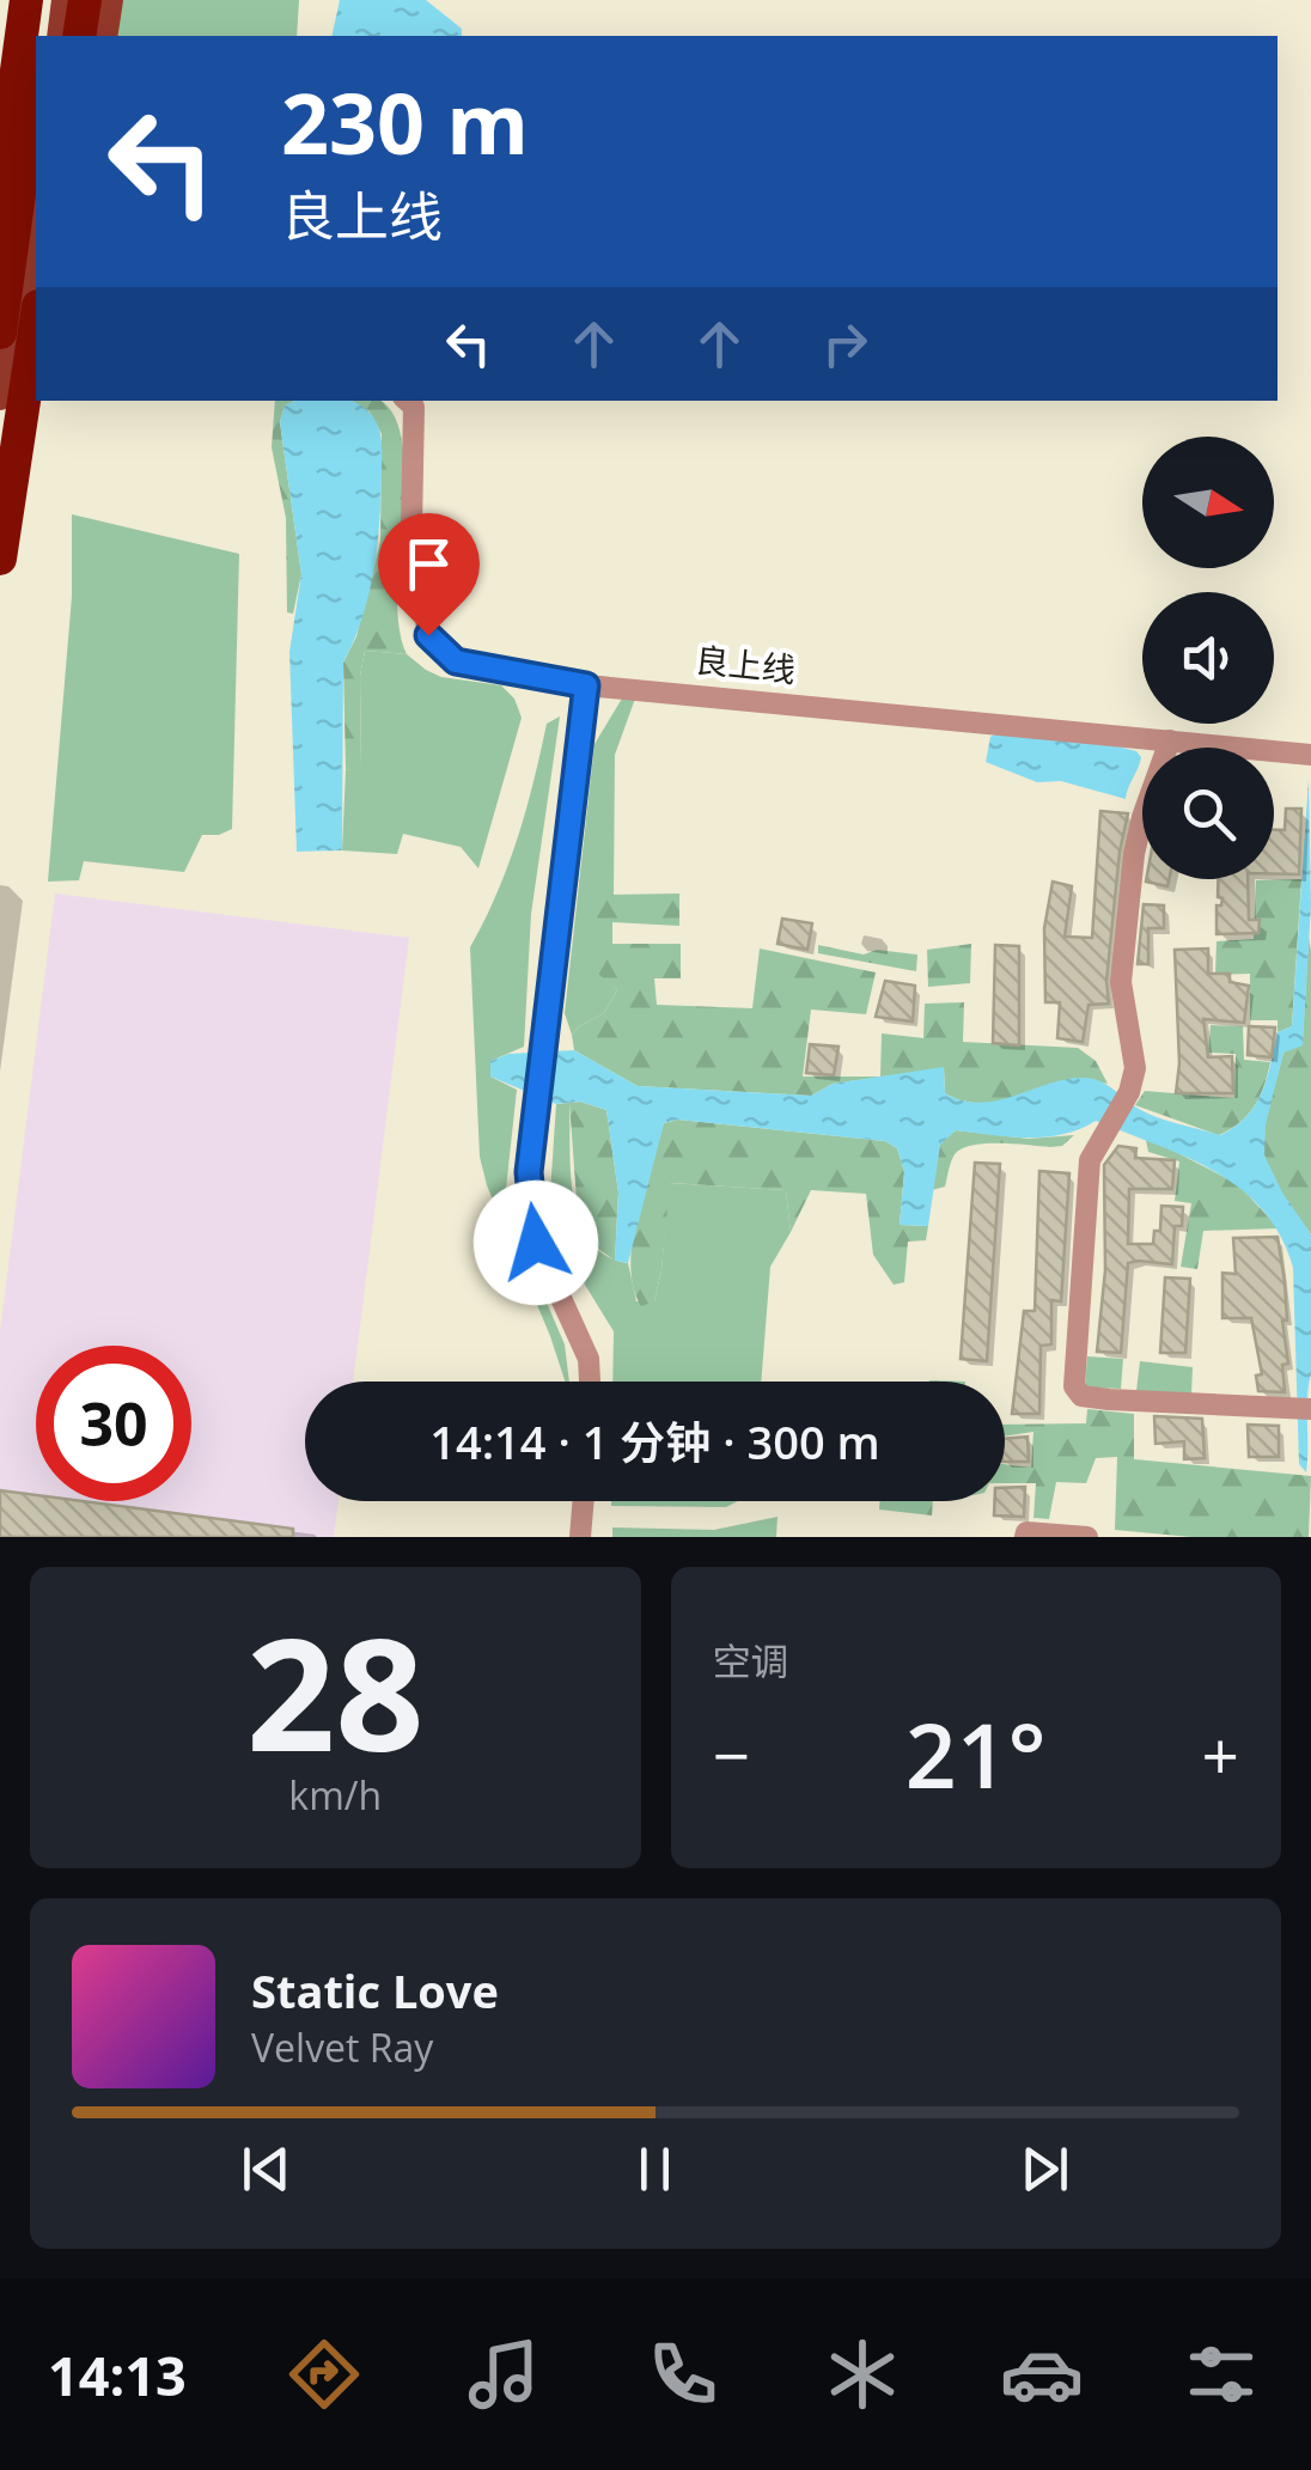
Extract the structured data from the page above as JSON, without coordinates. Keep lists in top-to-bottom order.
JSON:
{
  "streets": {
    "street": ["良上线"]
  },
  "north": "right",
  "page": {
    "turn": ["230 m", "良上线"],
    "limit": "30",
    "trip": "14:14 · 1 分钟 · 300 m",
    "tile": [
      ["28", "km/h"],
      "空调"
    ],
    "heat": ["−", "21°", "+"],
    "song": ["Static Love", "Velvet Ray"],
    "tabs": "14:13"
  }
}
